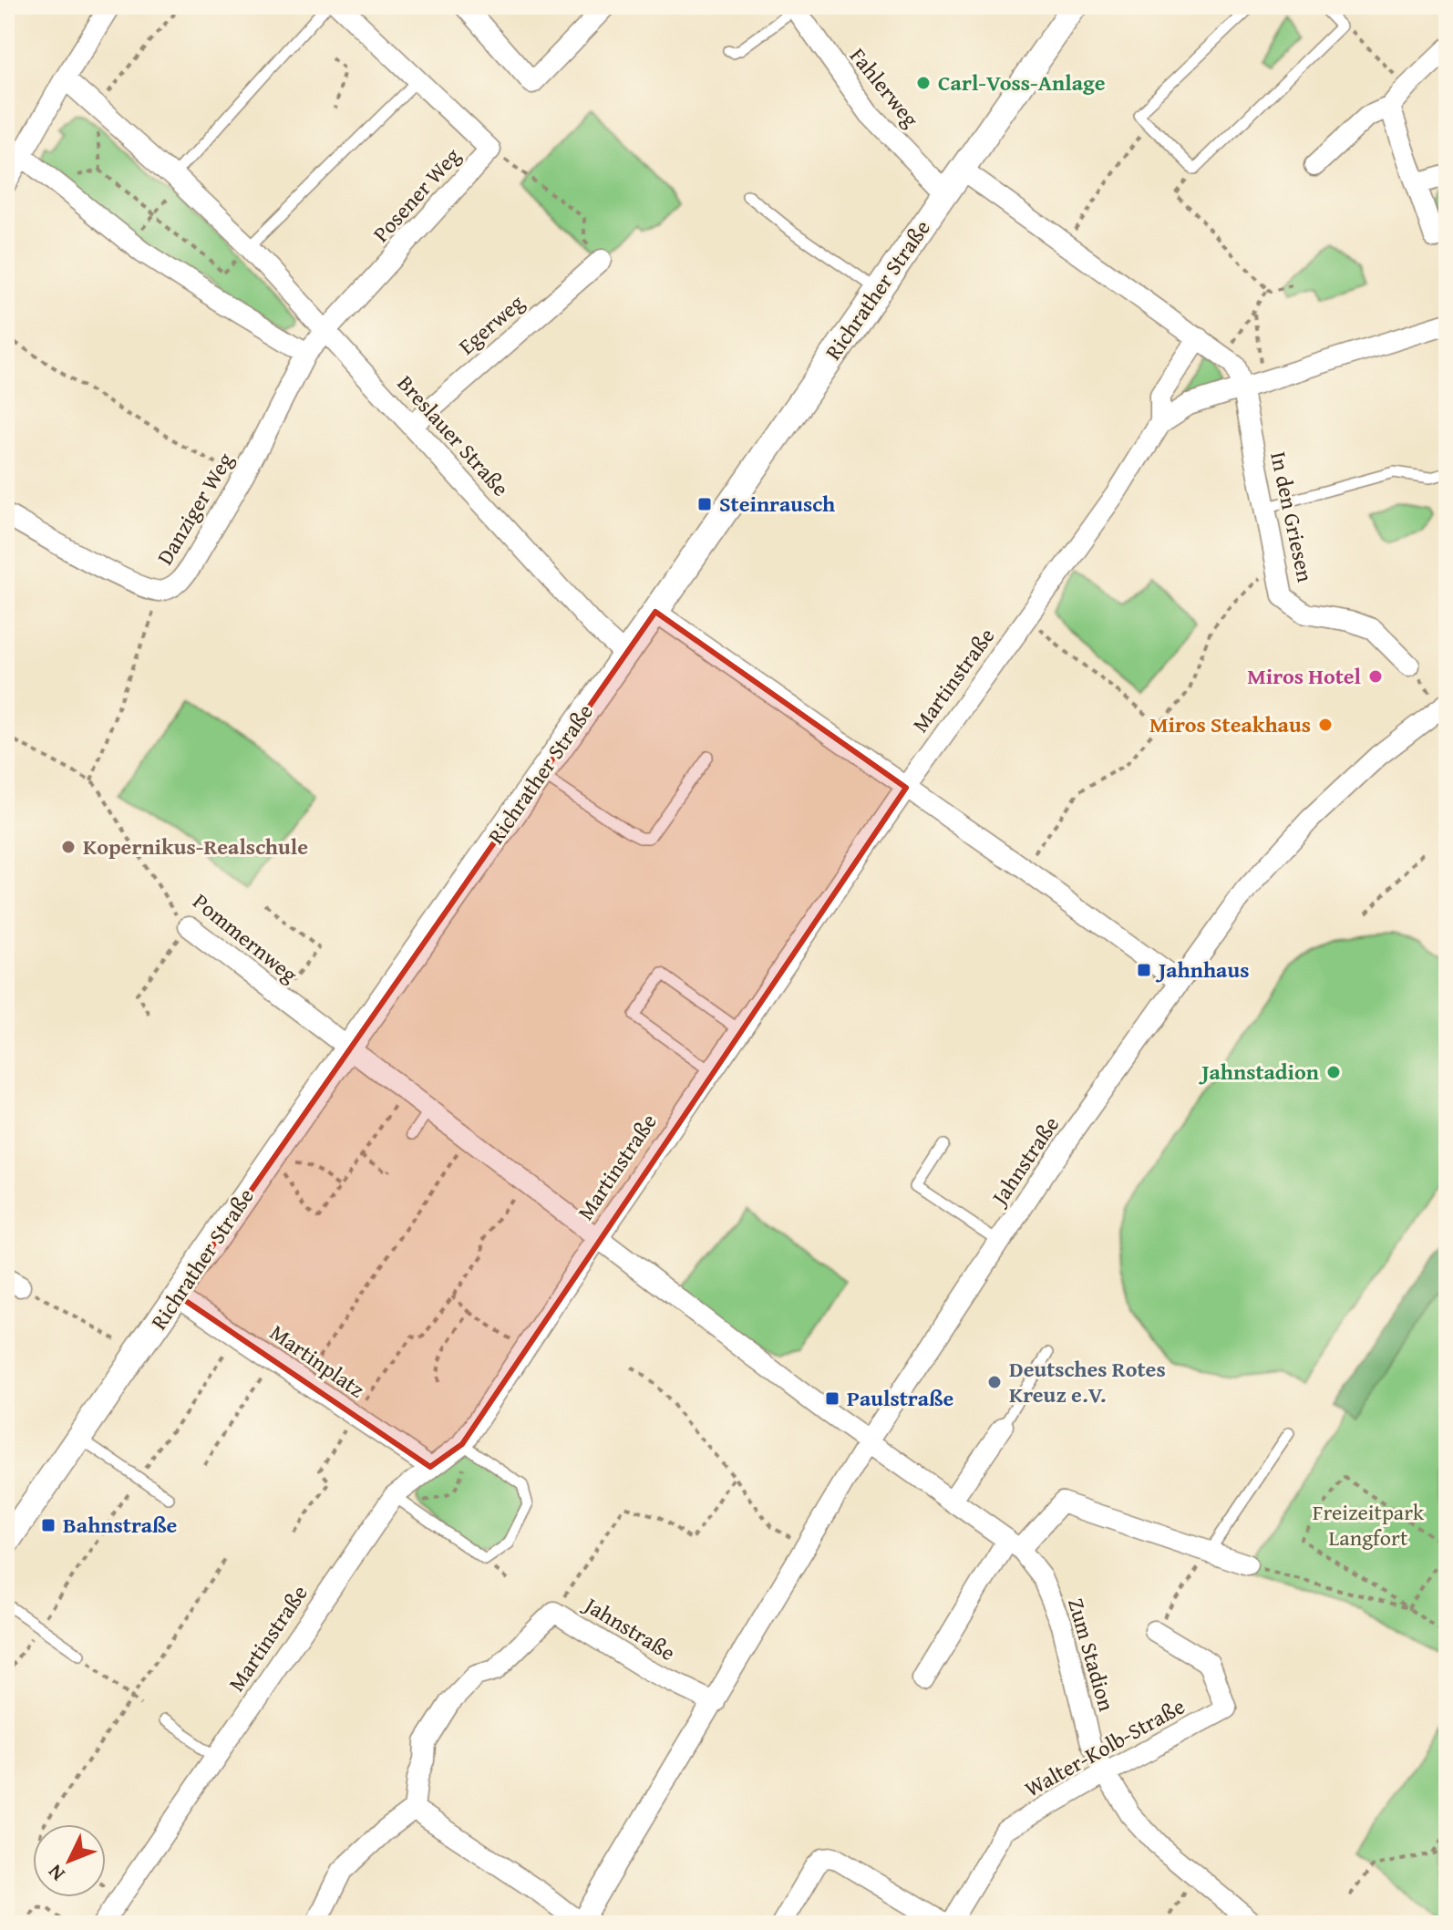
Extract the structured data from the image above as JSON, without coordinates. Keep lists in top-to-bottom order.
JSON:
{
  "streets": {
    "street": [
      "Fahlerweg",
      "Posener Weg",
      "Richrather Straße",
      "Egerweg",
      "Breslauer Straße",
      "Danziger Weg",
      "In den Griesen",
      "Martinstraße",
      "Pommernweg",
      "Jahnstraße",
      "Martinplatz",
      "Zum Stadion",
      "Walter-Kolb-Straße"
    ]
  },
  "crossings": [
    ["Fahlerweg", "Richrather Straße"],
    ["Posener Weg", "Breslauer Straße"],
    ["Posener Weg", "Danziger Weg"],
    ["Richrather Straße", "Breslauer Straße"],
    ["Richrather Straße", "In den Griesen"],
    ["Richrather Straße", "Pommernweg"],
    ["Richrather Straße", "Martinplatz"],
    ["Egerweg", "Breslauer Straße"],
    ["Breslauer Straße", "Danziger Weg"],
    ["In den Griesen", "Martinstraße"],
    ["Martinstraße", "Martinplatz"],
    ["Jahnstraße", "Zum Stadion"],
    ["Zum Stadion", "Walter-Kolb-Straße"]
  ],
  "parks": ["Freizeitpark Langfort"],
  "places": {
    "other": [
      "Carl-Voss-Anlage",
      "Miros Hotel",
      "Miros Steakhaus",
      "Kopernikus-Realschule",
      "Jahnstadion",
      "Deutsches Rotes Kreuz e.V."
    ],
    "transit": [
      "Steinrausch",
      "Jahnhaus",
      "Paulstraße",
      "Bahnstraße"
    ]
  },
  "north": "bottom left"
}
